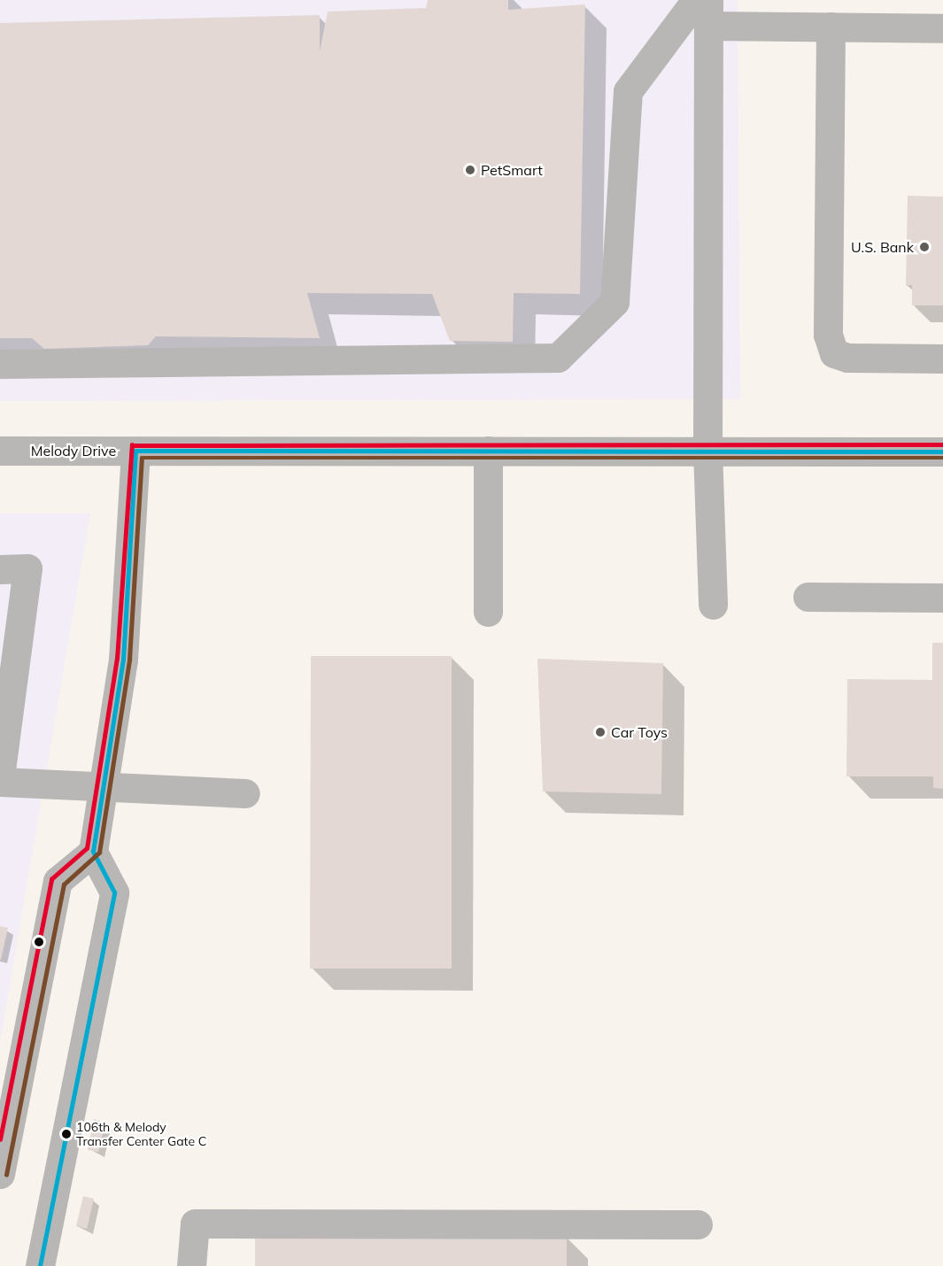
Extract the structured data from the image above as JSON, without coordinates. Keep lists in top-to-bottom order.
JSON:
{
  "streets": {
    "street": ["Melody Drive"]
  },
  "places": [
    "PetSmart",
    "U.S. Bank",
    "Car Toys",
    "106th & Melody Transfer Center Gate C"
  ]
}
